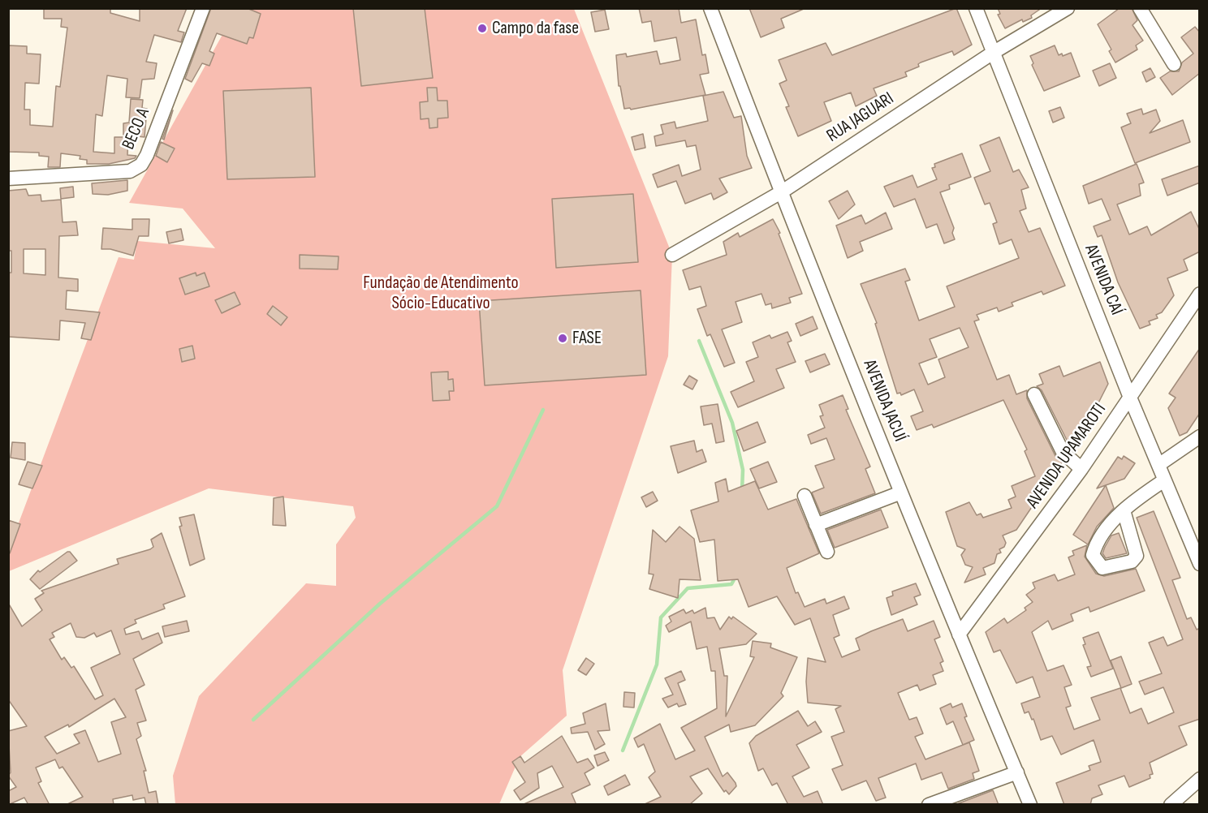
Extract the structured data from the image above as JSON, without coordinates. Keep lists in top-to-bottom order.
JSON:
{
  "streets": {
    "street": [
      "RUA JAGUARI",
      "BECO A",
      "AVENIDA CAÍ",
      "AVENIDA JACUÍ",
      "AVENIDA UPAMAROTI"
    ]
  },
  "crossings": [
    ["RUA JAGUARI", "AVENIDA CAÍ"],
    ["RUA JAGUARI", "AVENIDA JACUÍ"],
    ["AVENIDA CAÍ", "AVENIDA UPAMAROTI"],
    ["AVENIDA JACUÍ", "AVENIDA UPAMAROTI"]
  ],
  "parks": ["Fundação de Atendimento Sócio-Educativo"],
  "places": ["Campo da fase", "FASE"]
}
